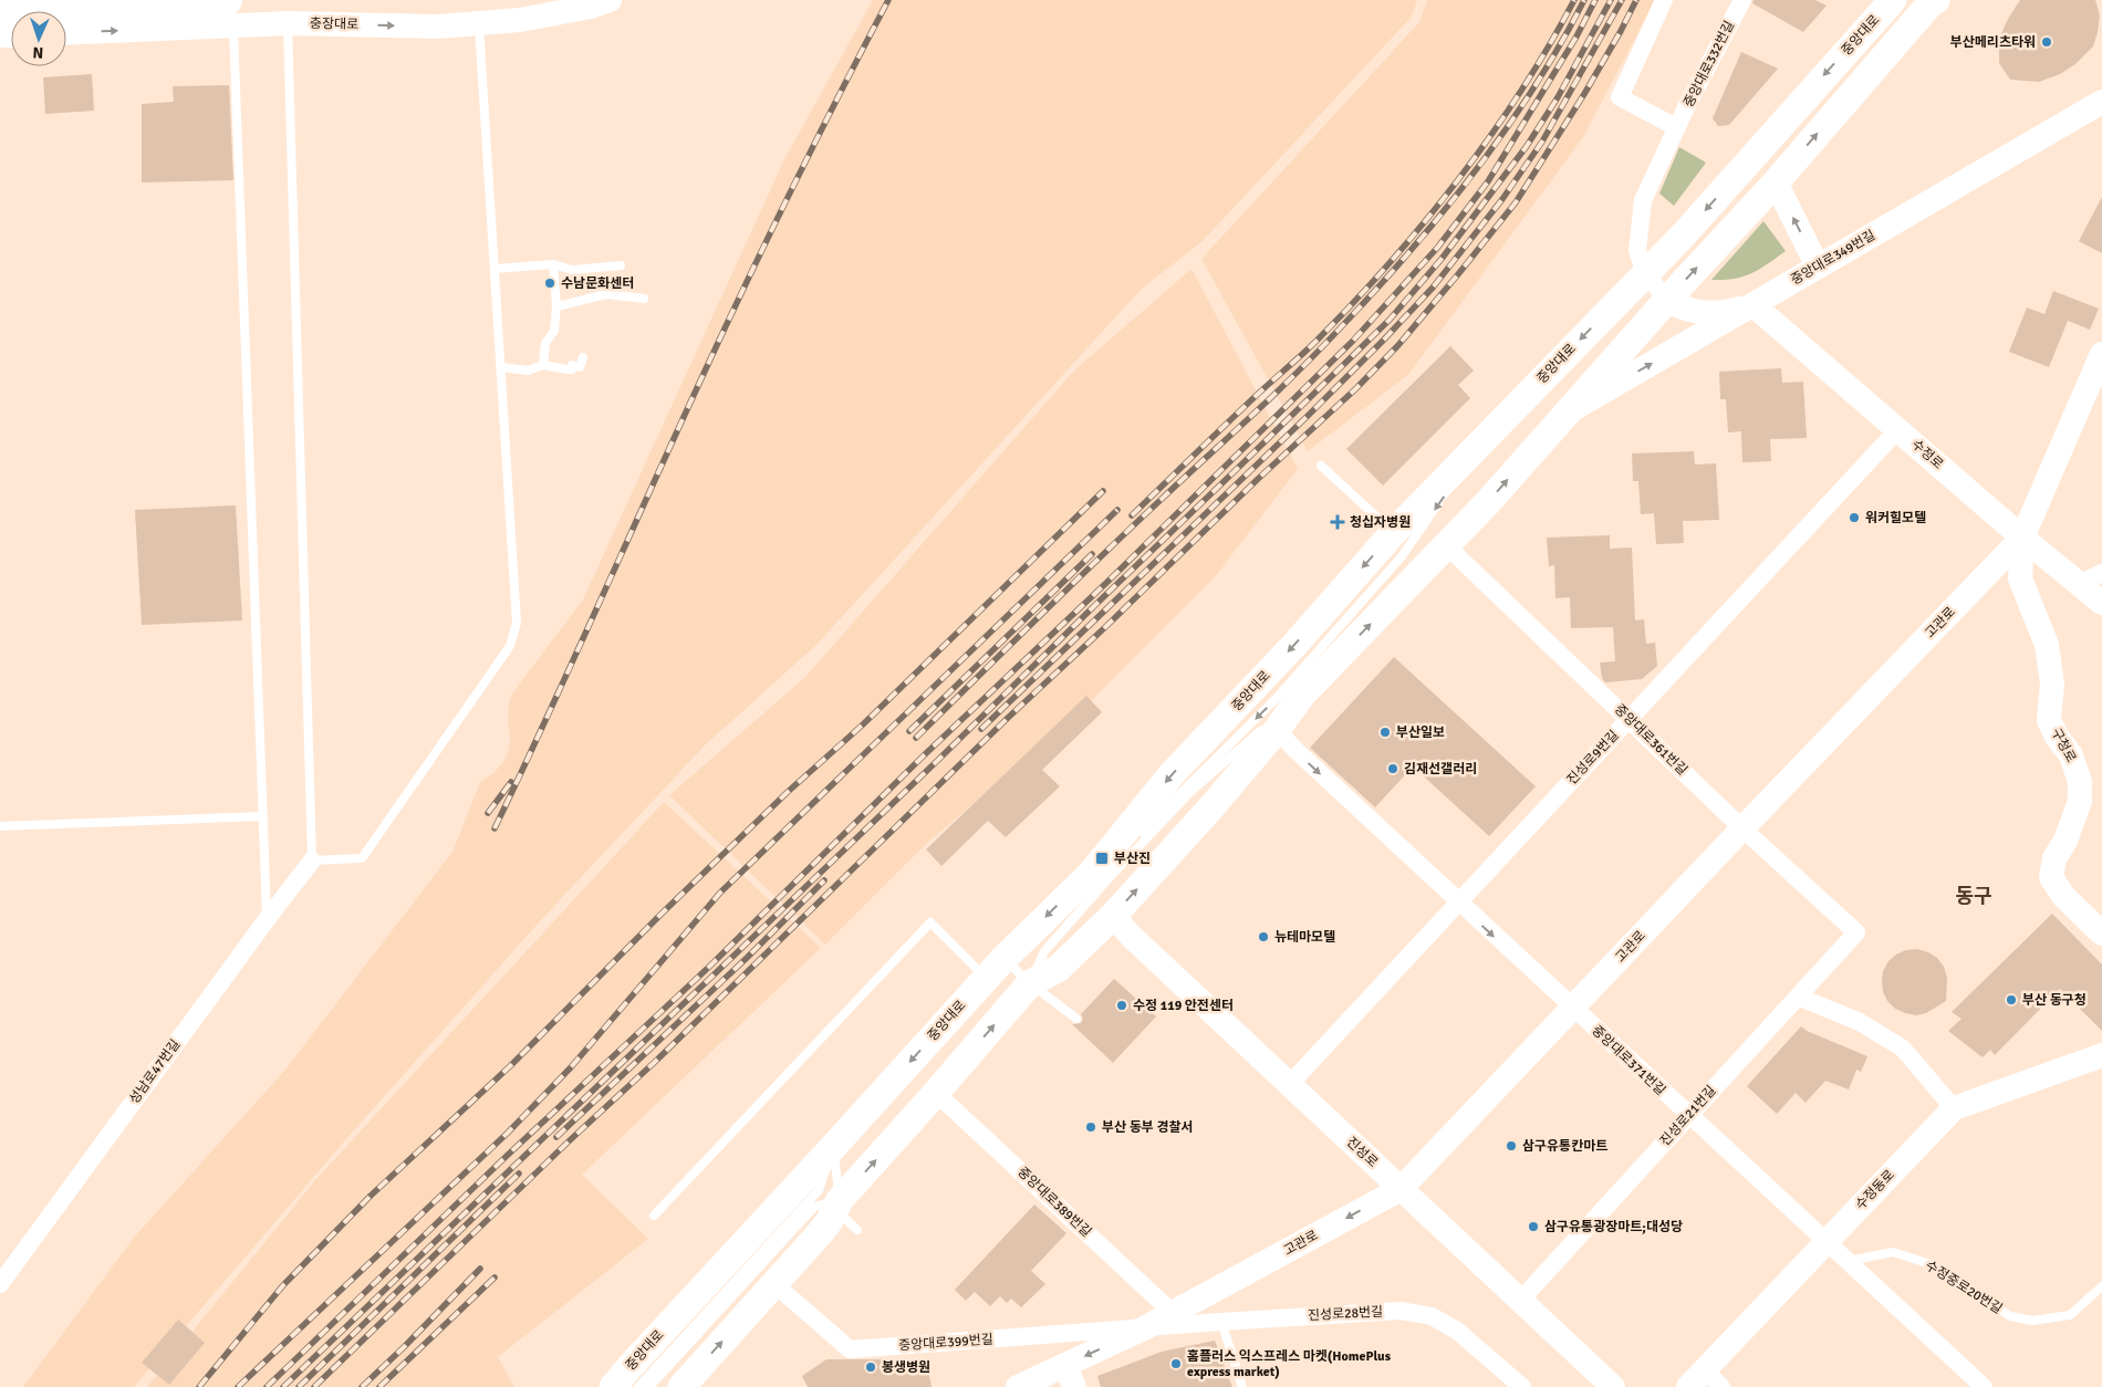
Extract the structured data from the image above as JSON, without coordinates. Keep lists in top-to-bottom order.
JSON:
{
  "streets": {
    "main road": ["중앙대로"],
    "street": [
      "충장대로",
      "중앙대로332번길",
      "중앙대로349번길",
      "수정로",
      "고관로",
      "중앙대로361번길",
      "구청로",
      "진성로9번길",
      "중앙대로371번길",
      "성남로47번길",
      "진성로21번길",
      "진성로",
      "수정동로",
      "중앙대로389번길",
      "진성로28번길",
      "중앙대로399번길"
    ],
    "lane": ["수정중로20번길"]
  },
  "crossings": [
    ["중앙대로", "중앙대로332번길"],
    ["중앙대로349번길", "수정로"],
    ["수정로", "고관로"],
    ["수정로", "구청로"],
    ["수정로", "진성로9번길"],
    ["고관로", "중앙대로361번길"],
    ["고관로", "구청로"],
    ["고관로", "중앙대로371번길"],
    ["고관로", "진성로"],
    ["고관로", "중앙대로389번길"],
    ["고관로", "진성로28번길"],
    ["고관로", "중앙대로399번길"],
    ["중앙대로361번길", "진성로9번길"],
    ["중앙대로361번길", "진성로21번길"],
    ["진성로9번길", "중앙대로371번길"],
    ["진성로9번길", "진성로"],
    ["중앙대로371번길", "진성로21번길"],
    ["중앙대로371번길", "수정동로"],
    ["중앙대로371번길", "수정중로20번길"],
    ["진성로21번길", "진성로"],
    ["진성로28번길", "중앙대로399번길"]
  ],
  "one_way": ["충장대로", "중앙대로371번길"],
  "districts": ["동구"],
  "places": {
    "other": [
      "부산메리츠타워",
      "수남문화센터",
      "워커힐모텔",
      "부산일보",
      "김재선갤러리",
      "뉴테마모텔",
      "부산 동구청",
      "수정 119 안전센터",
      "부산 동부 경찰서",
      "삼구유통칸마트",
      "삼구유통광장마트;대성당",
      "홈플러스 익스프레스 마켓(HomePlus express market)",
      "봉생병원"
    ],
    "health": ["청십자병원"],
    "transit": ["부산진"]
  },
  "north": "bottom"
}
